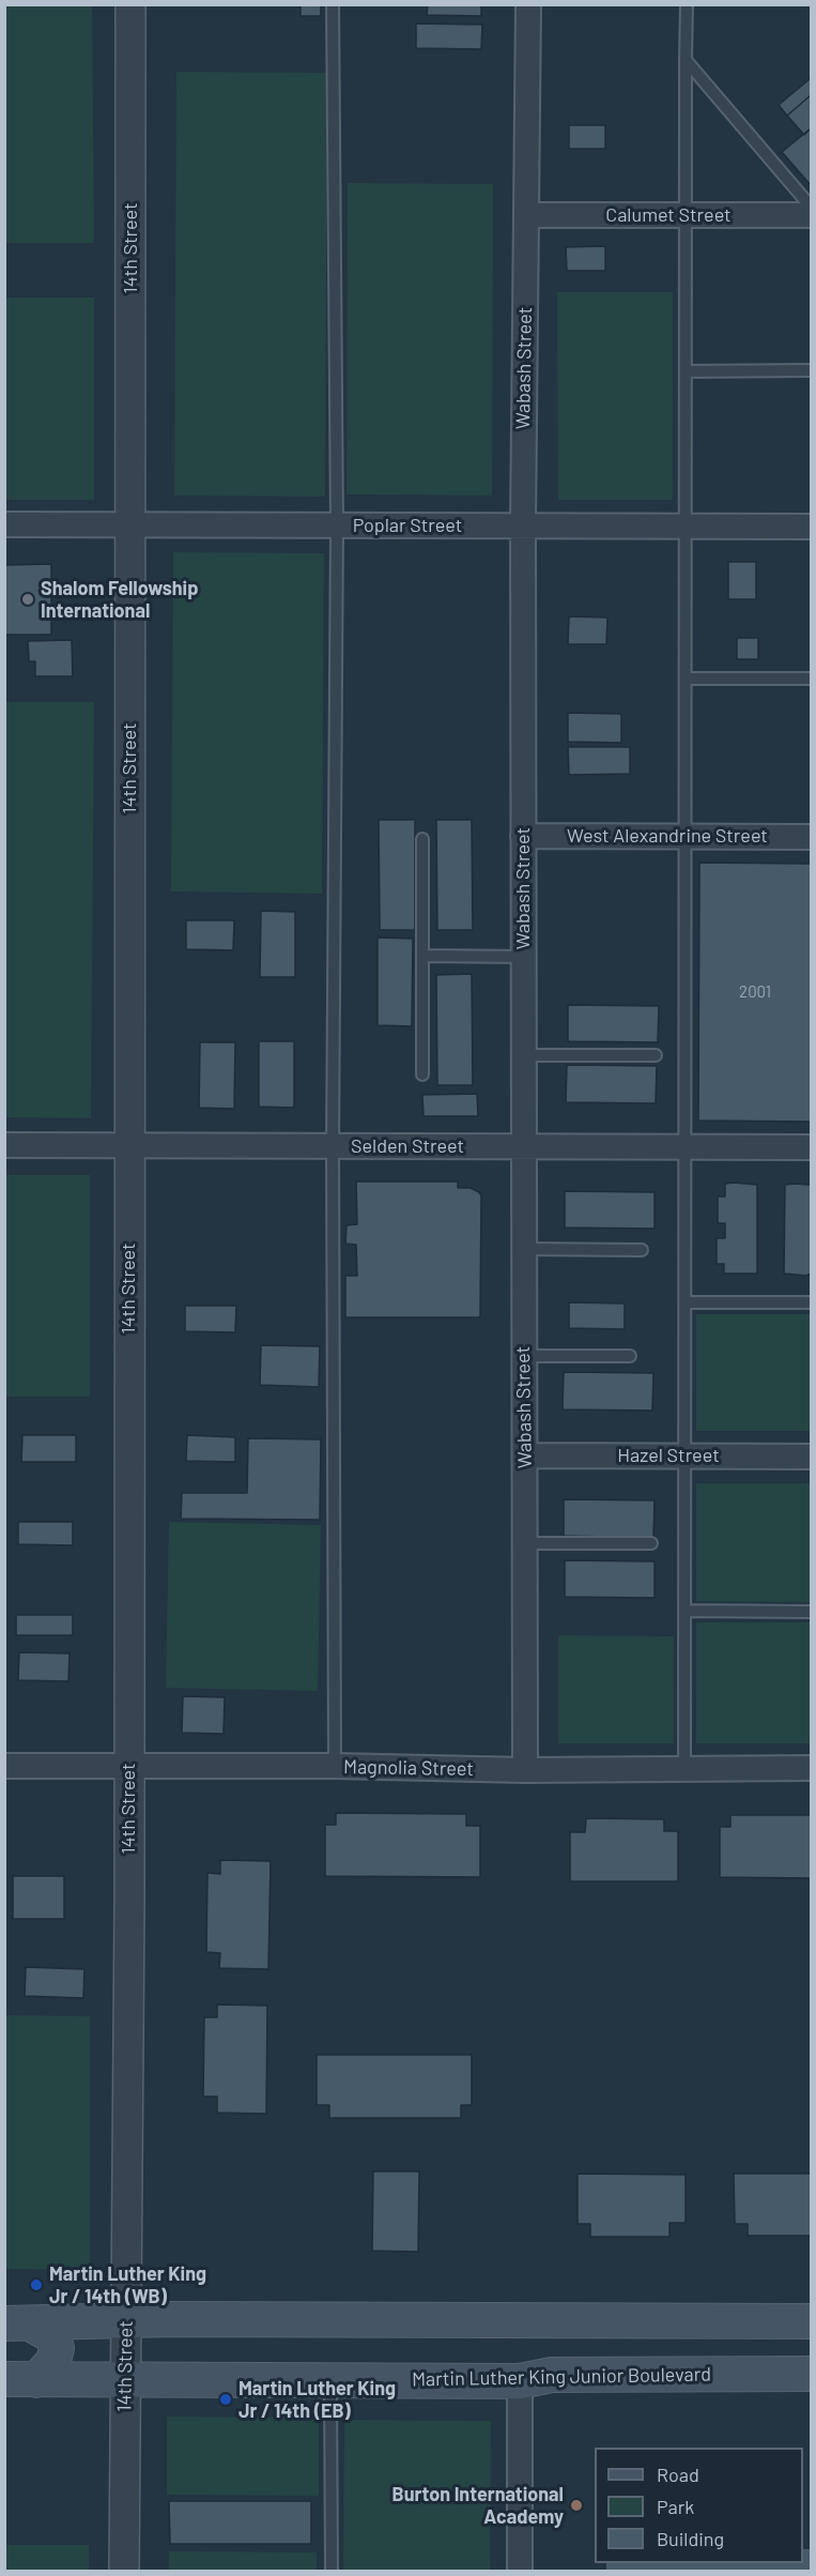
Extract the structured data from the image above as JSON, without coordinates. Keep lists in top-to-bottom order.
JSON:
{
  "streets": {
    "main road": ["Martin Luther King Junior Boulevard"],
    "street": [
      "Calumet Street",
      "14th Street",
      "Wabash Street",
      "Poplar Street",
      "West Alexandrine Street",
      "Selden Street",
      "Hazel Street",
      "Magnolia Street"
    ]
  },
  "crossings": [
    ["Calumet Street", "Wabash Street"],
    ["14th Street", "Poplar Street"],
    ["14th Street", "Selden Street"],
    ["14th Street", "Magnolia Street"],
    ["14th Street", "Martin Luther King Junior Boulevard"],
    ["Wabash Street", "Poplar Street"],
    ["Wabash Street", "West Alexandrine Street"],
    ["Wabash Street", "Selden Street"],
    ["Wabash Street", "Hazel Street"],
    ["Wabash Street", "Magnolia Street"]
  ],
  "places": [
    "Shalom Fellowship International",
    "Martin Luther King Jr / 14th (WB)",
    "Martin Luther King Jr / 14th (EB)",
    "Burton International Academy"
  ],
  "house_numbers": ["2001"],
  "legend": ["Road", "Park", "Building"]
}
